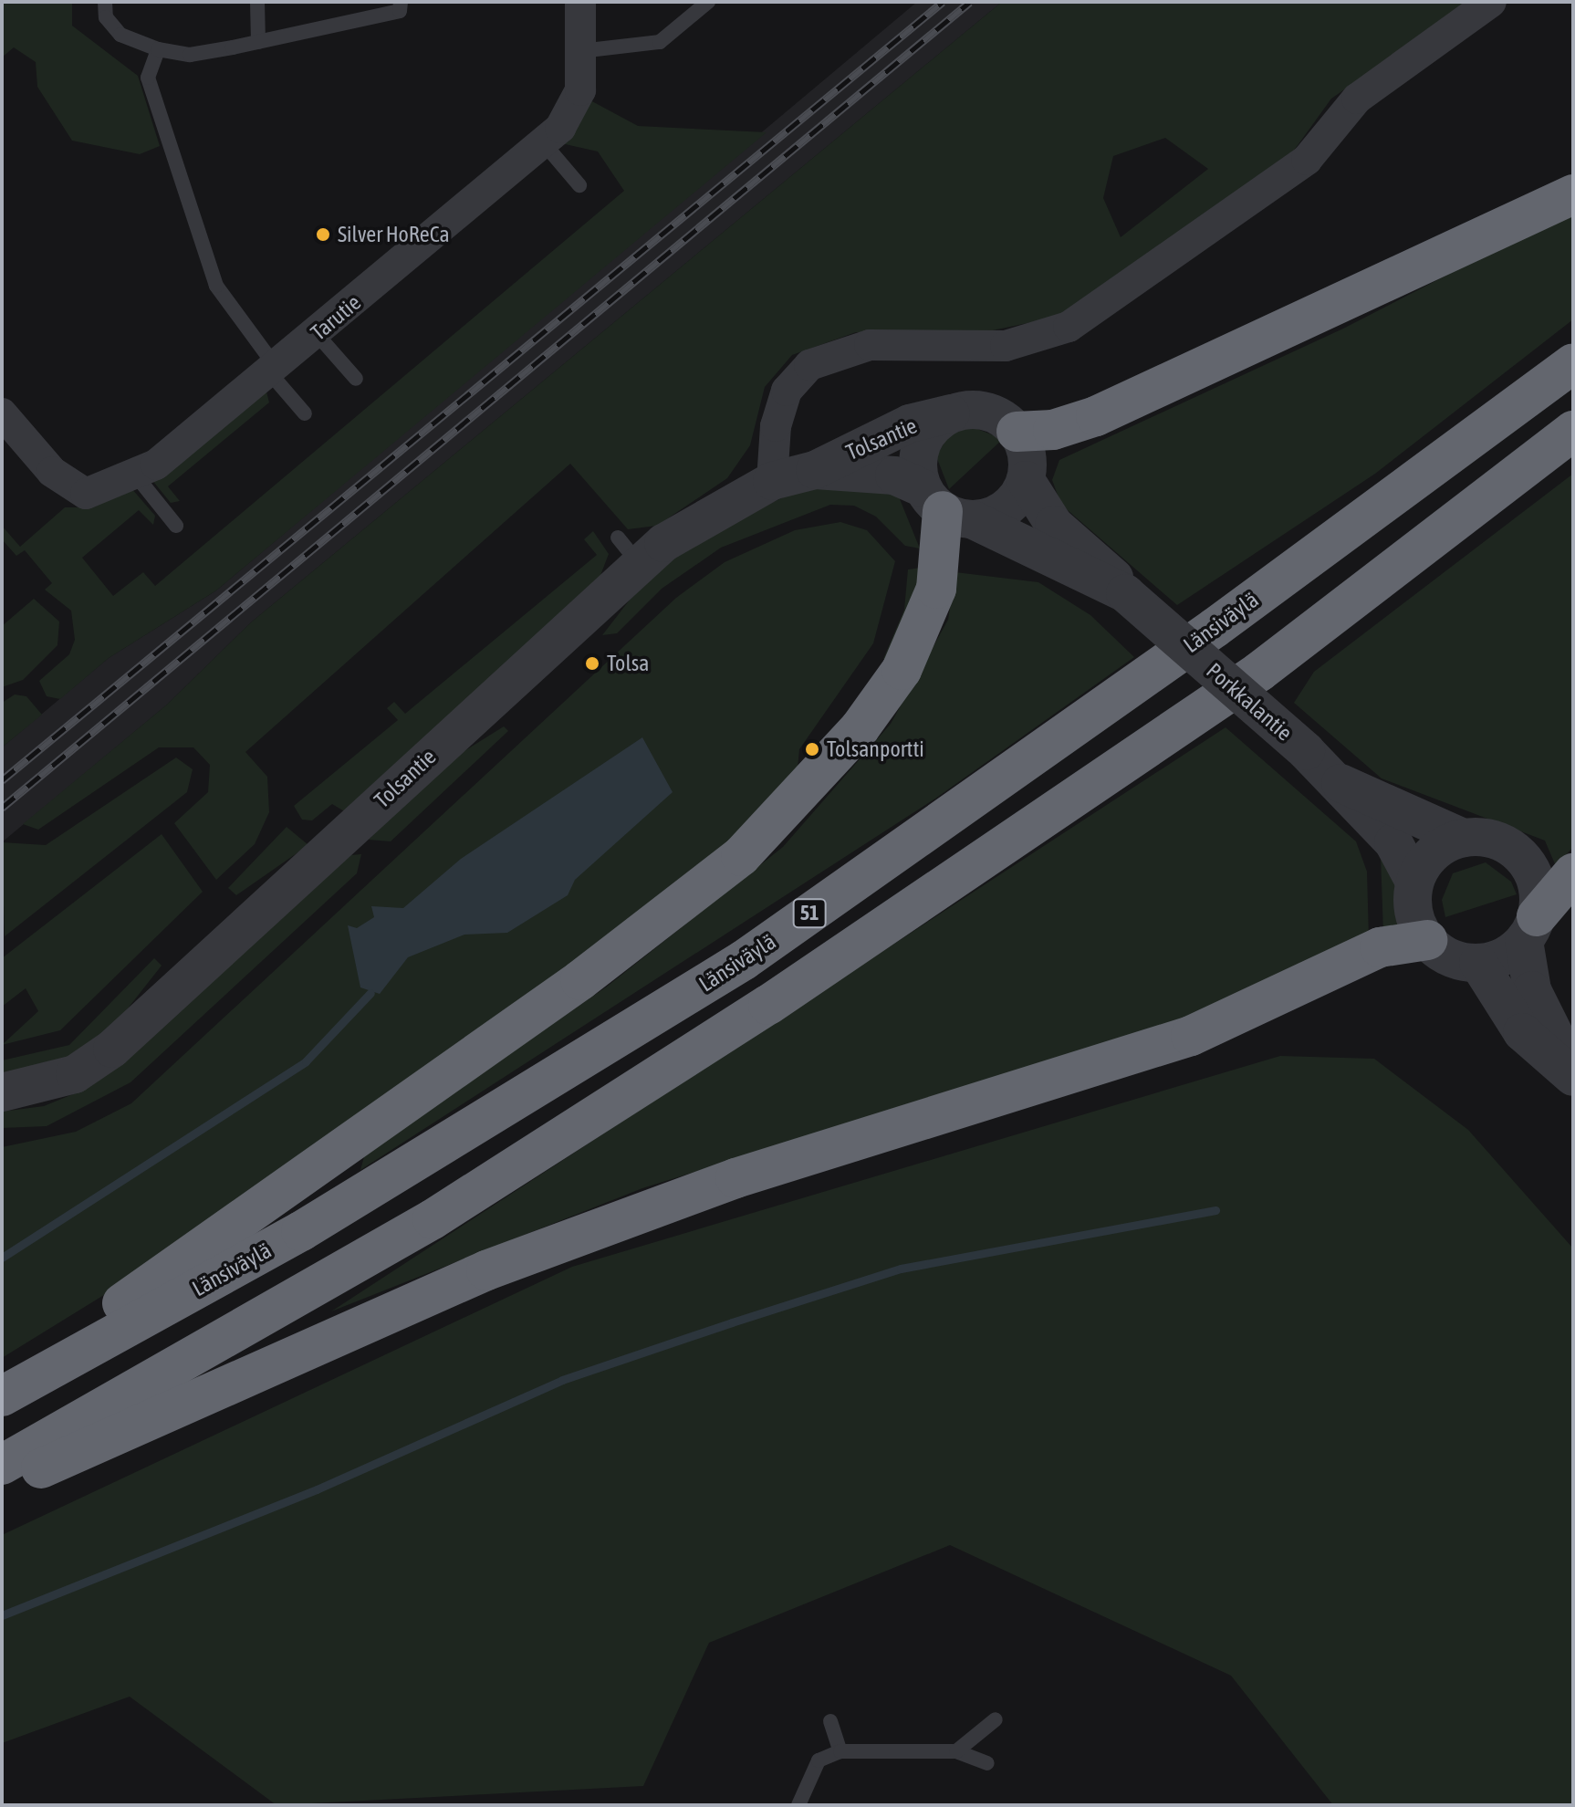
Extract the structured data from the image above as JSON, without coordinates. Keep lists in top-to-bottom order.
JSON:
{
  "streets": {
    "highway": ["Länsiväylä", "51"],
    "street": ["Tarutie", "Tolsantie", "Porkkalantie"]
  },
  "crossings": [
    ["Tolsantie", "Porkkalantie"]
  ],
  "places": ["Silver HoReCa", "Tolsa", "Tolsanportti"]
}
